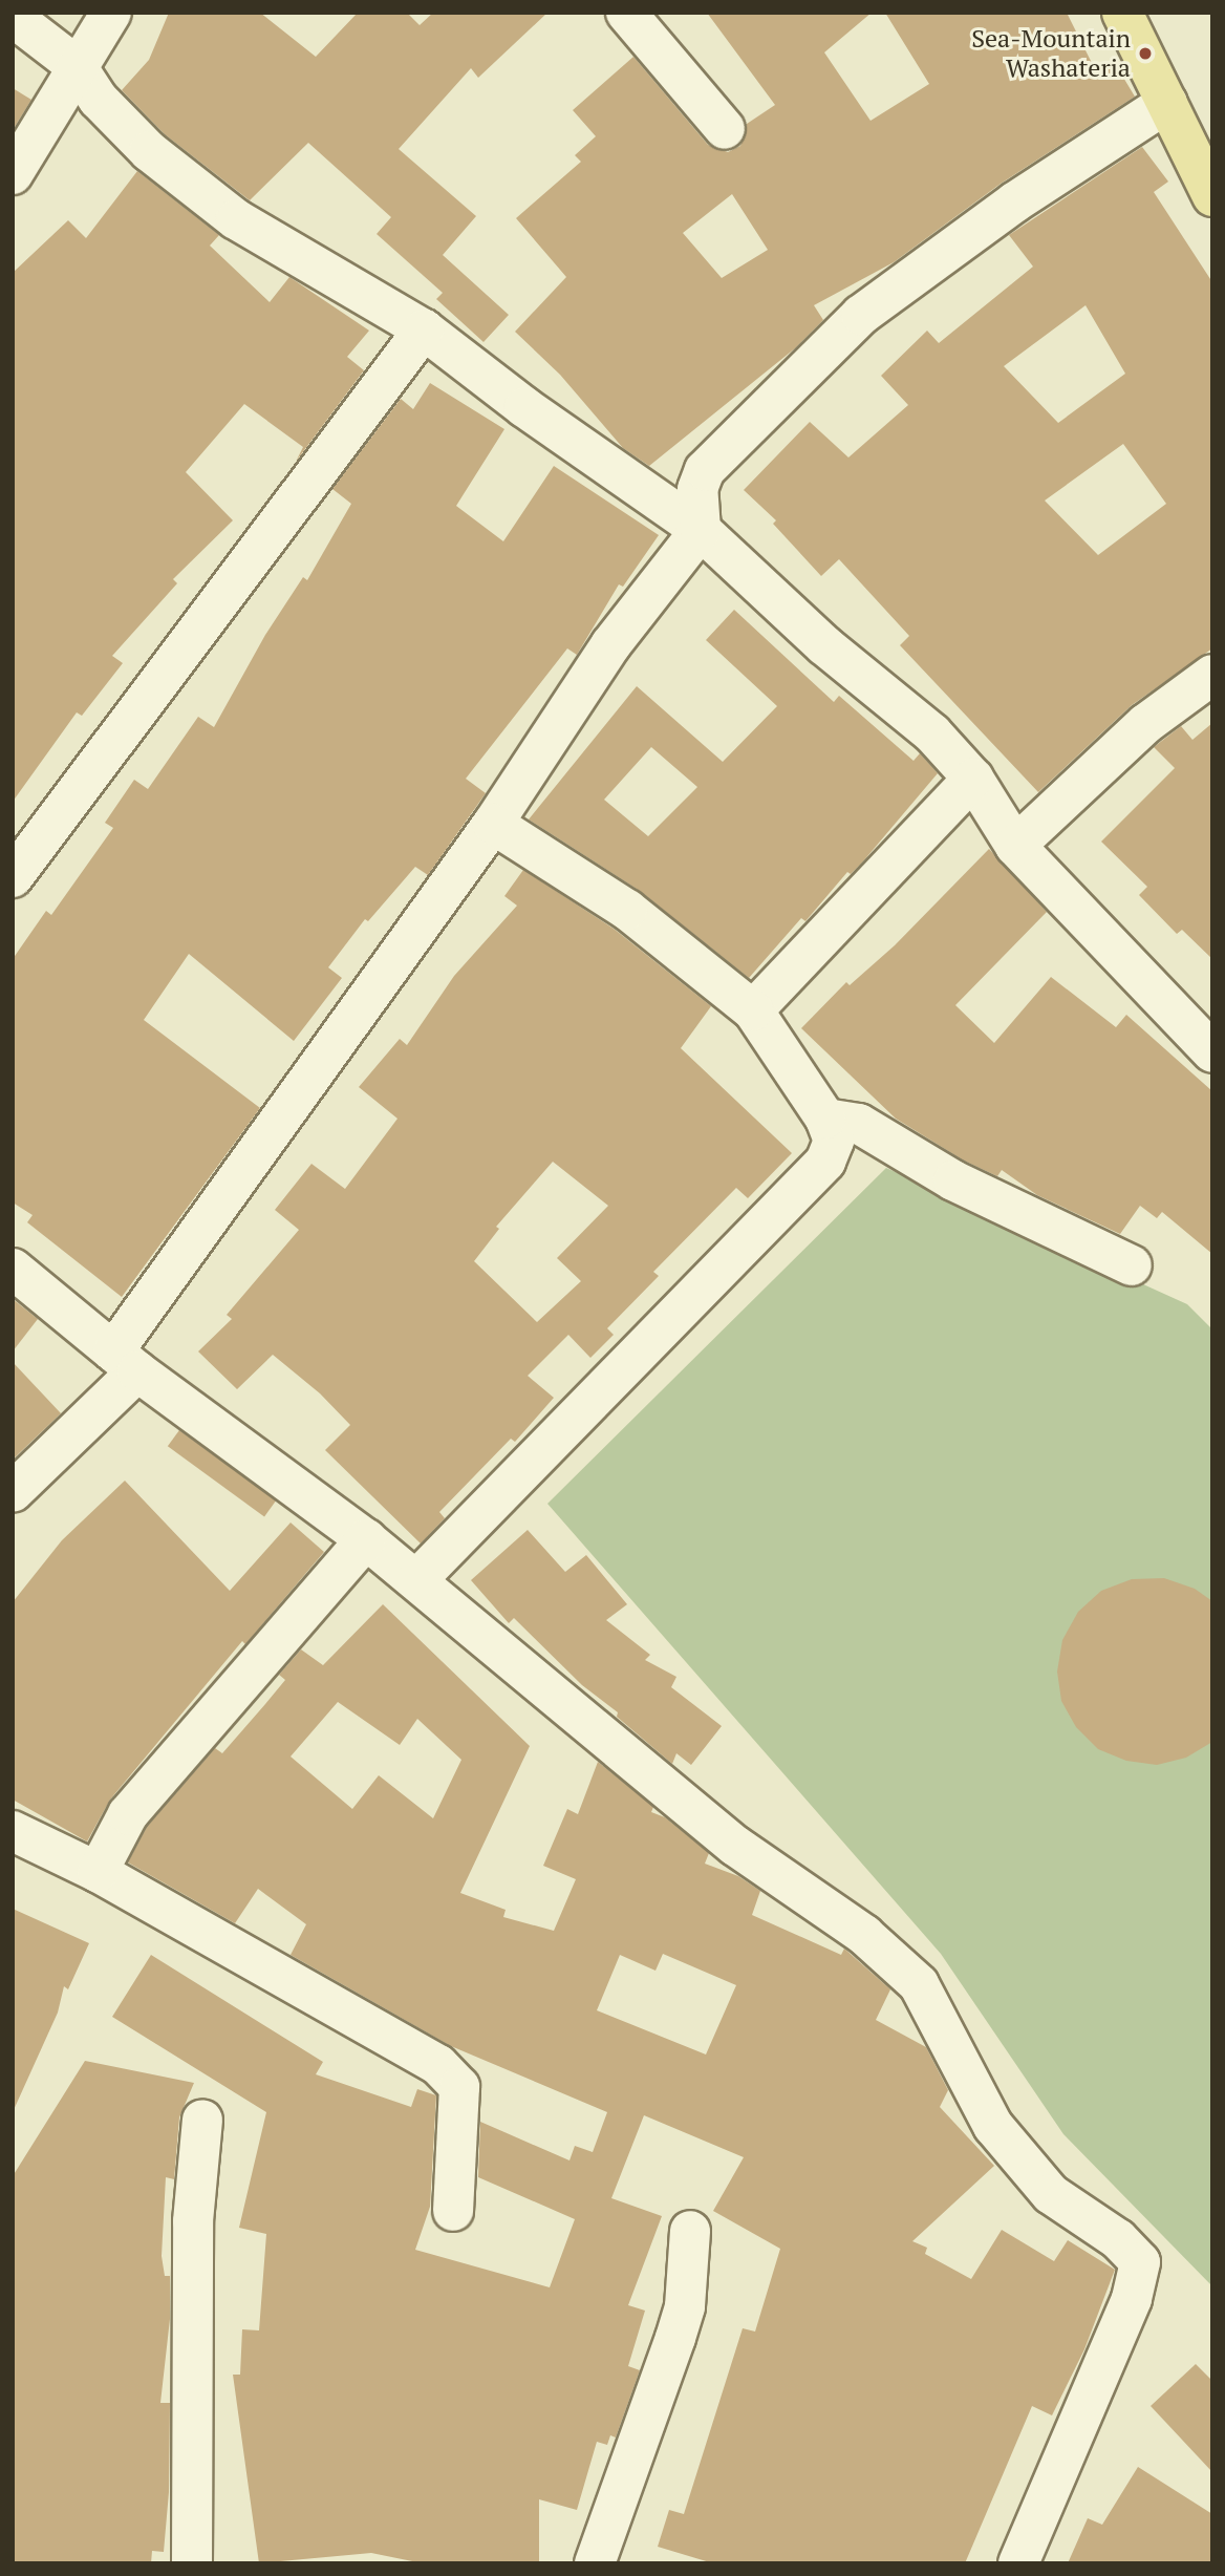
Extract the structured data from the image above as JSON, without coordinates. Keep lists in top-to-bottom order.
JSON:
{
  "places": ["Sea-Mountain Washateria"]
}
